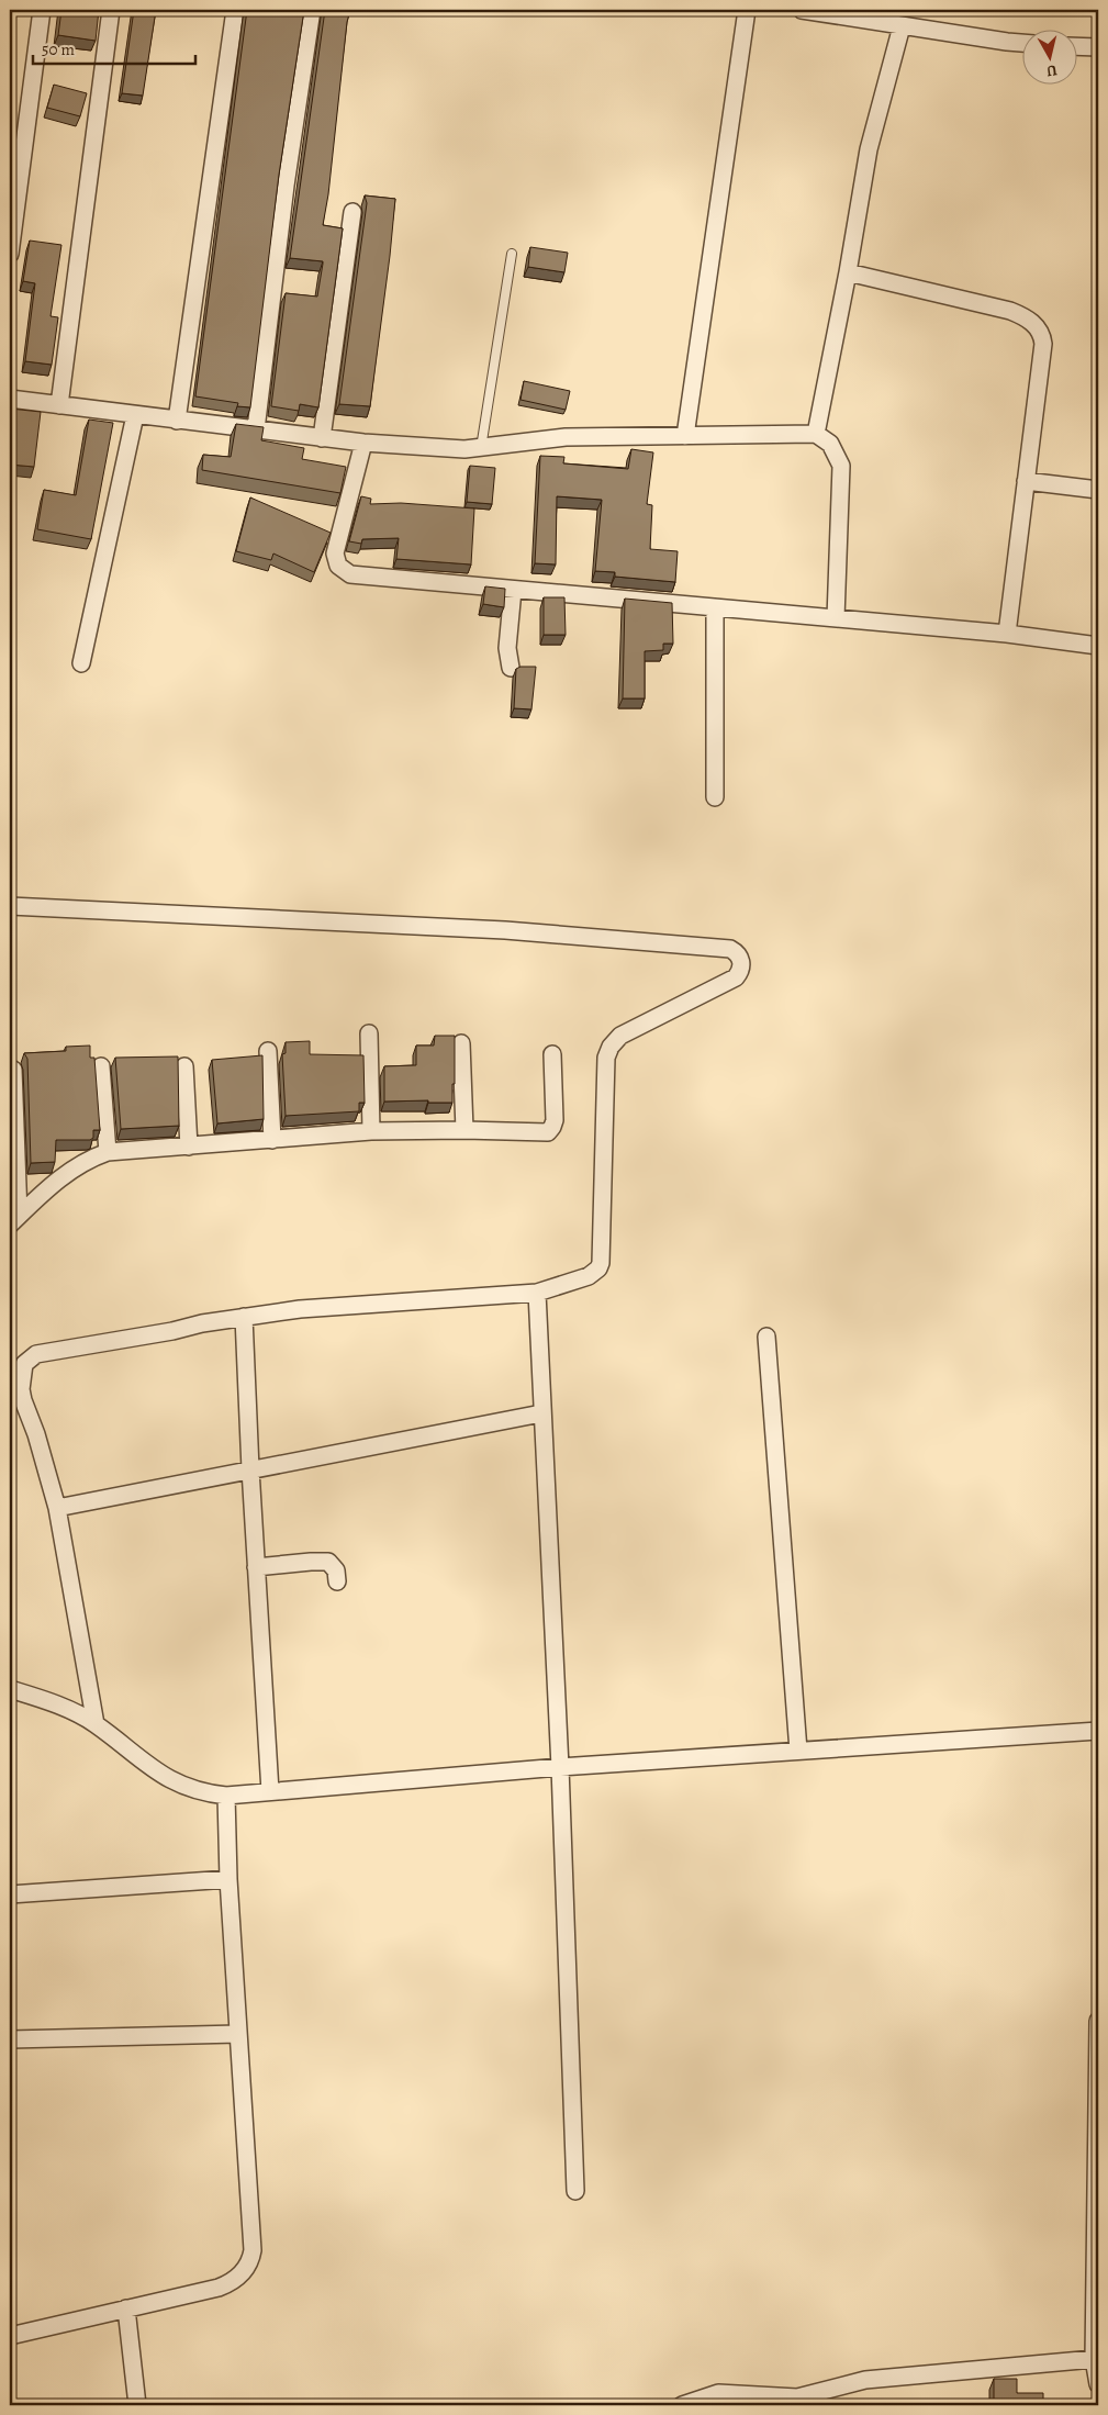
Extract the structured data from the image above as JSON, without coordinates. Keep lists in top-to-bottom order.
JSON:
{
  "scale_bar": "50 m",
  "north": "bottom"
}
